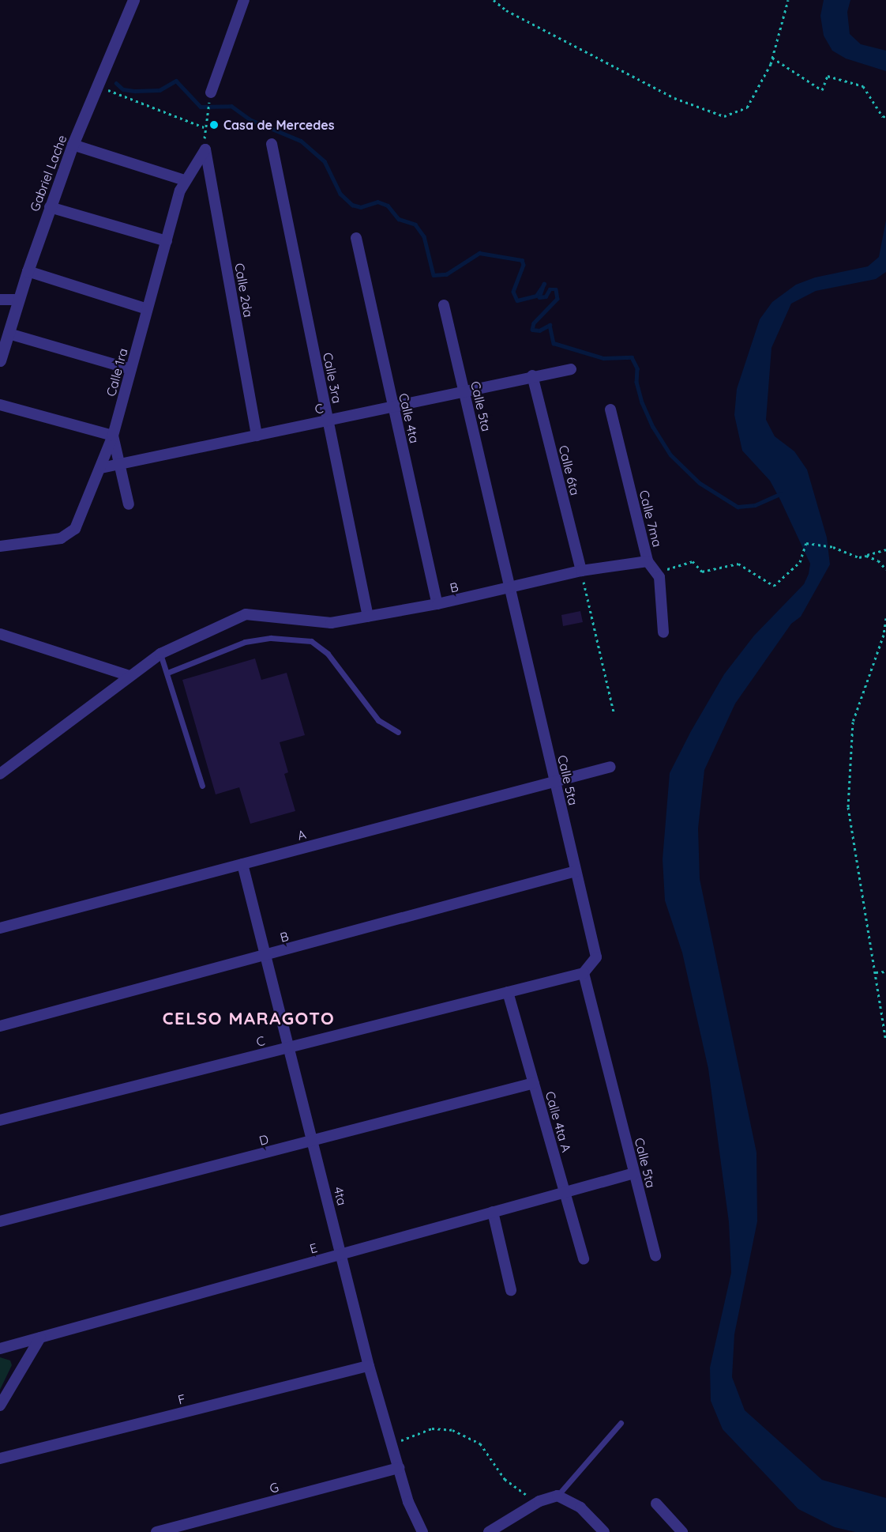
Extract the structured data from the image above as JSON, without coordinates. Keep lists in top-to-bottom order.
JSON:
{
  "streets": {
    "street": [
      "Gabriel Lache",
      "Calle 2da",
      "Calle 1ra",
      "Calle 3ra",
      "Calle 5ta",
      "C",
      "Calle 4ta",
      "Calle 6ta",
      "Calle 7ma",
      "B",
      "A",
      "Calle 4ta A",
      "D",
      "4ta",
      "E",
      "F",
      "G"
    ]
  },
  "crossings": [
    ["Calle 2da", "Calle 1ra"],
    ["Calle 2da", "C"],
    ["Calle 1ra", "C"],
    ["Calle 3ra", "C"],
    ["Calle 3ra", "B"],
    ["Calle 5ta", "C"],
    ["Calle 5ta", "B"],
    ["Calle 5ta", "A"],
    ["Calle 5ta", "E"],
    ["C", "Calle 4ta"],
    ["C", "Calle 6ta"],
    ["C", "Calle 4ta A"],
    ["C", "4ta"],
    ["Calle 4ta", "B"],
    ["Calle 6ta", "B"],
    ["Calle 7ma", "B"],
    ["B", "4ta"],
    ["A", "4ta"],
    ["Calle 4ta A", "D"],
    ["Calle 4ta A", "E"],
    ["D", "4ta"],
    ["4ta", "E"],
    ["4ta", "F"],
    ["4ta", "G"]
  ],
  "districts": ["CELSO MARAGOTO"],
  "places": ["Casa de Mercedes"]
}
